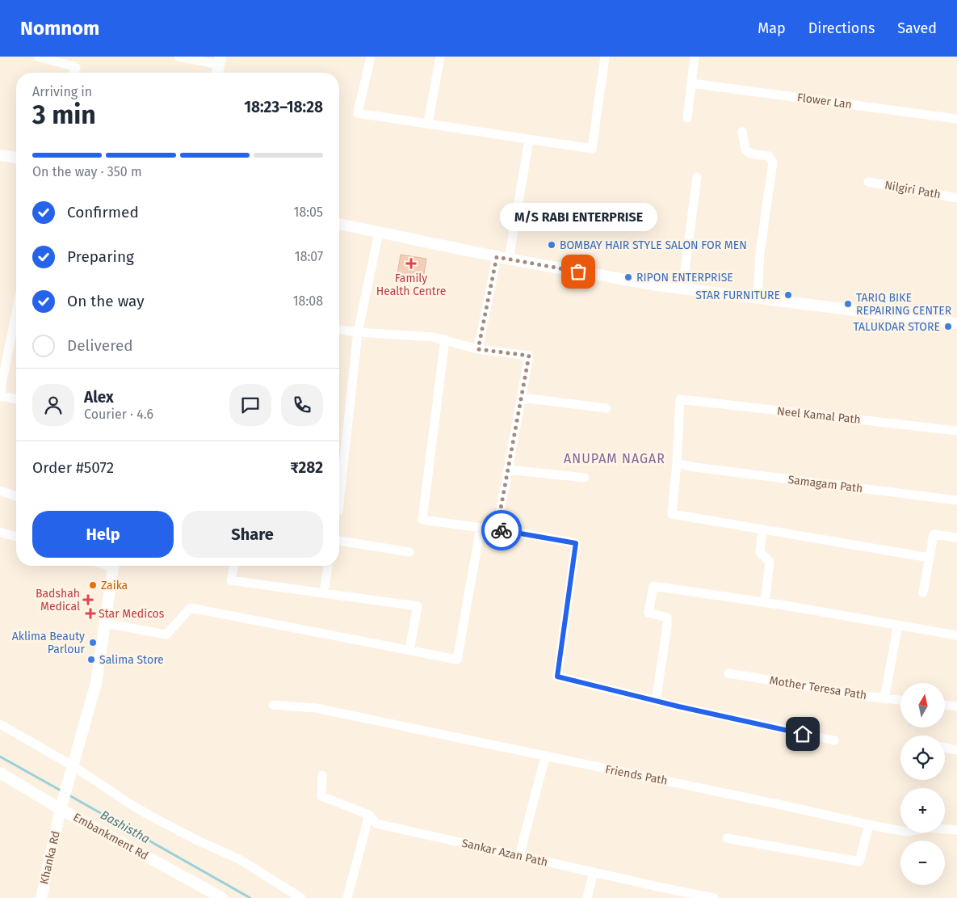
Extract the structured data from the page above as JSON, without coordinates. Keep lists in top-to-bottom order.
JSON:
{
  "streets": {
    "street": [
      "Flower Lan",
      "Nilgiri Path",
      "Neel Kamal Path",
      "Samagam Path",
      "Mother Teresa Path",
      "Friends Path",
      "Embankment Rd",
      "Sankar Azan Path",
      "Khanka Rd"
    ]
  },
  "crossings": [
    ["Neel Kamal Path", "Samagam Path"],
    ["Embankment Rd", "Khanka Rd"]
  ],
  "districts": ["ANUPAM NAGAR"],
  "water": ["Bashistha"],
  "places": {
    "other": [
      "BOMBAY HAIR STYLE SALON FOR MEN",
      "M/S RABI ENTERPRISE",
      "RIPON ENTERPRISE",
      "STAR FURNITURE",
      "TARIQ BIKE REPAIRING CENTER",
      "TALUKDAR STORE",
      "Zaika",
      "Aklima Beauty Parlour",
      "Salima Store"
    ],
    "health": ["Family Health Centre", "Badshah Medical", "Star Medicos"]
  },
  "north": "top",
  "page": {
    "header": "Nomnom",
    "nav": ["Map", "Directions", "Saved"],
    "heading": ["3 min", "Arriving in", "18:23–18:28"],
    "panel": [
      "Alex",
      "Courier · 4.6",
      "Order #5072",
      "₹282"
    ],
    "bar": "On the way · 350 m",
    "list": [
      ["Confirmed", "18:05"],
      ["Preparing", "18:07"],
      ["On the way", "18:08"],
      "Delivered"
    ],
    "bubble": "M/S RABI ENTERPRISE",
    "buttons": ["Help", "Share"],
    "map_buttons": ["+", "−"]
  }
}
